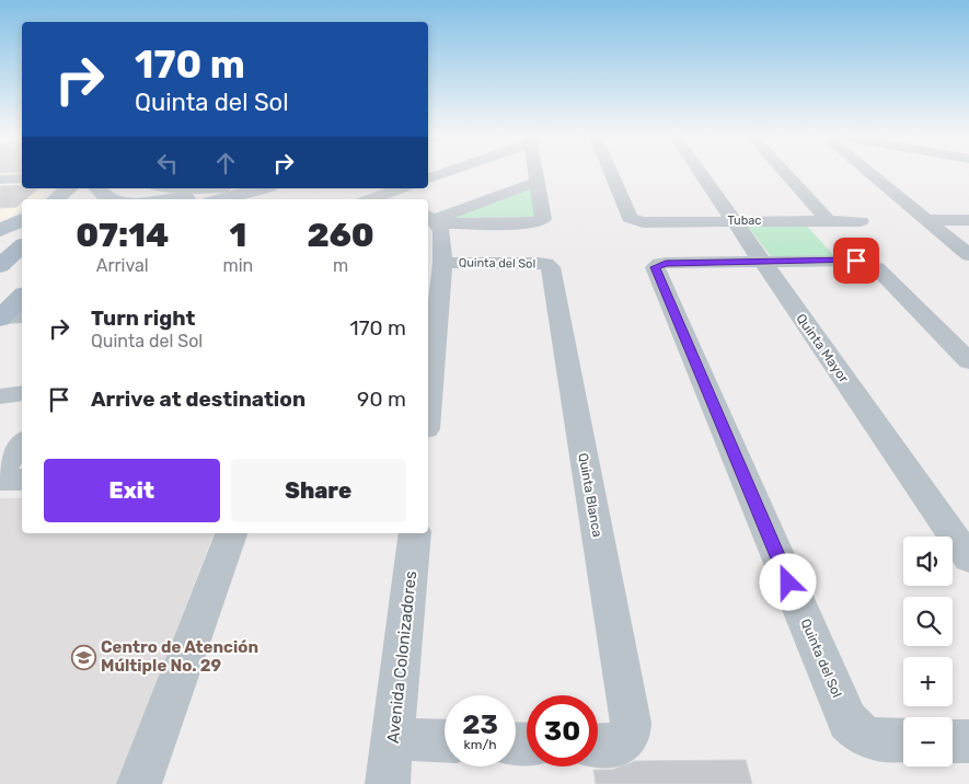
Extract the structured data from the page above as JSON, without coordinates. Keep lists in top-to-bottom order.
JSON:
{
  "streets": {
    "street": [
      "Tubac",
      "Quinta del Sol",
      "Quinta Mayor",
      "Quinta Blanca",
      "Avenida Colonizadores"
    ]
  },
  "crossings": [
    ["Tubac", "Quinta Mayor"],
    ["Quinta del Sol", "Quinta Mayor"],
    ["Quinta del Sol", "Quinta Blanca"]
  ],
  "places": {
    "school or university": ["Centro de Atención Múltiple No. 29"]
  },
  "page": {
    "turn": ["170 m", "Quinta del Sol"],
    "eta": [
      "07:14",
      "Arrival",
      "1",
      "min",
      "260",
      "m"
    ],
    "list": [
      {
        "name": "Turn right",
        "note": "Quinta del Sol",
        "value": "170 m"
      },
      {
        "name": "Arrive at destination",
        "value": "90 m"
      }
    ],
    "buttons": ["Exit", "Share"],
    "map_buttons": ["+", "−"],
    "speed": "23 km/h",
    "limit": "30"
  }
}
